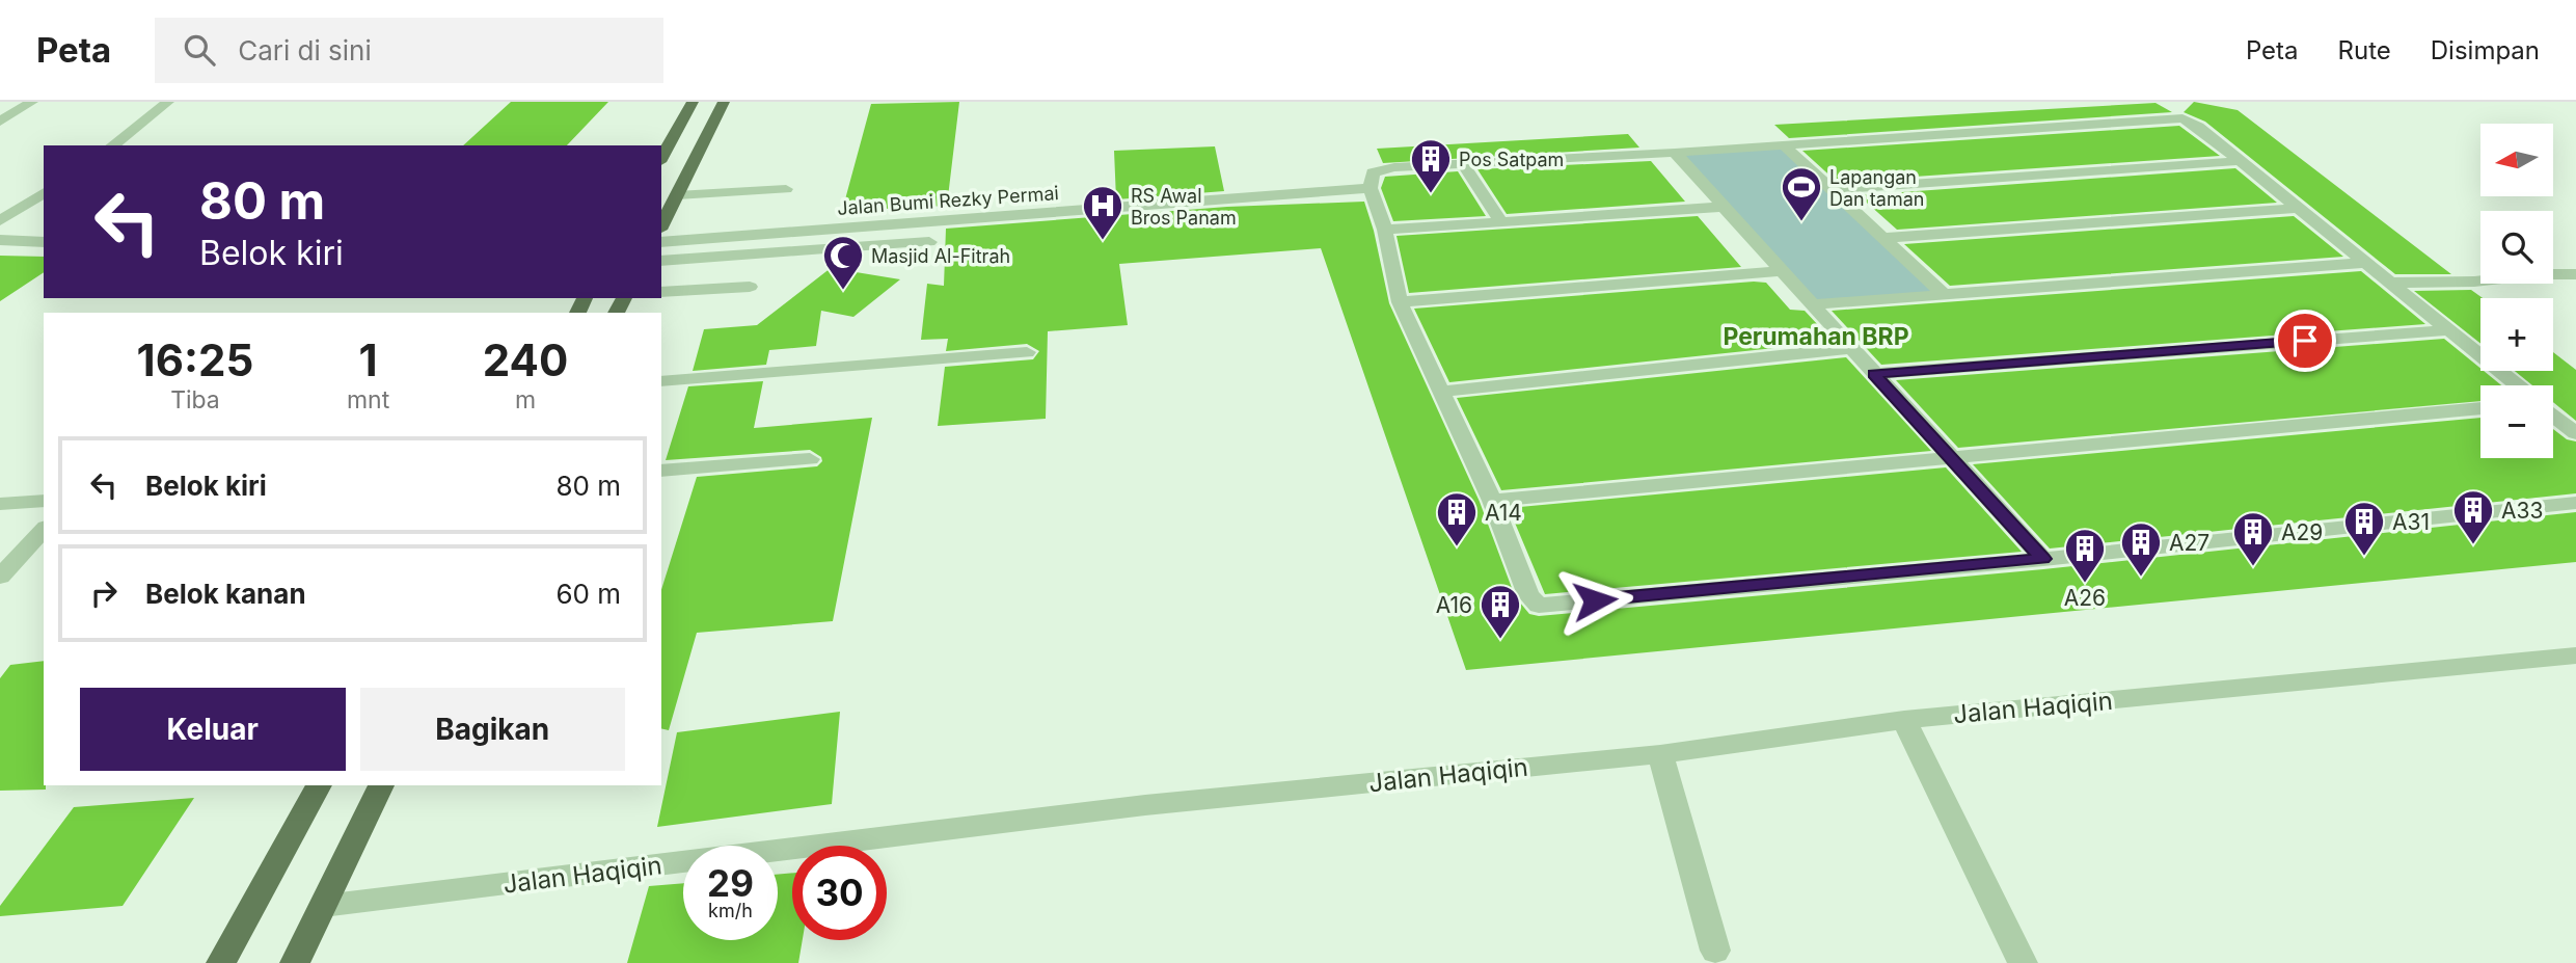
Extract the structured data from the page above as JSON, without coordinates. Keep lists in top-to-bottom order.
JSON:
{
  "streets": {
    "street": ["Jalan Bumi Rezky Permai", "Jalan Haqiqin"]
  },
  "districts": ["Perumahan BRP"],
  "places": {
    "building": [
      "Pos Satpam",
      "A33",
      "A14",
      "A31",
      "A29",
      "A27",
      "A26",
      "A16"
    ],
    "sports": ["Lapangan Dan taman"],
    "hospital": ["RS Awal Bros Panam"],
    "mosque": ["Masjid Al-Fitrah"]
  },
  "north": "left",
  "page": {
    "header": "Peta",
    "search": "Cari di sini",
    "nav": ["Peta", "Rute", "Disimpan"],
    "map_buttons": ["+", "−"],
    "turn": ["80 m", "Belok kiri"],
    "eta": [
      "16:25",
      "Tiba",
      "1",
      "mnt",
      "240",
      "m"
    ],
    "list": [
      {
        "name": "Belok kiri",
        "value": "80 m"
      },
      {
        "name": "Belok kanan",
        "value": "60 m"
      }
    ],
    "buttons": ["Keluar", "Bagikan"],
    "speed": "29 km/h",
    "limit": "30"
  }
}
